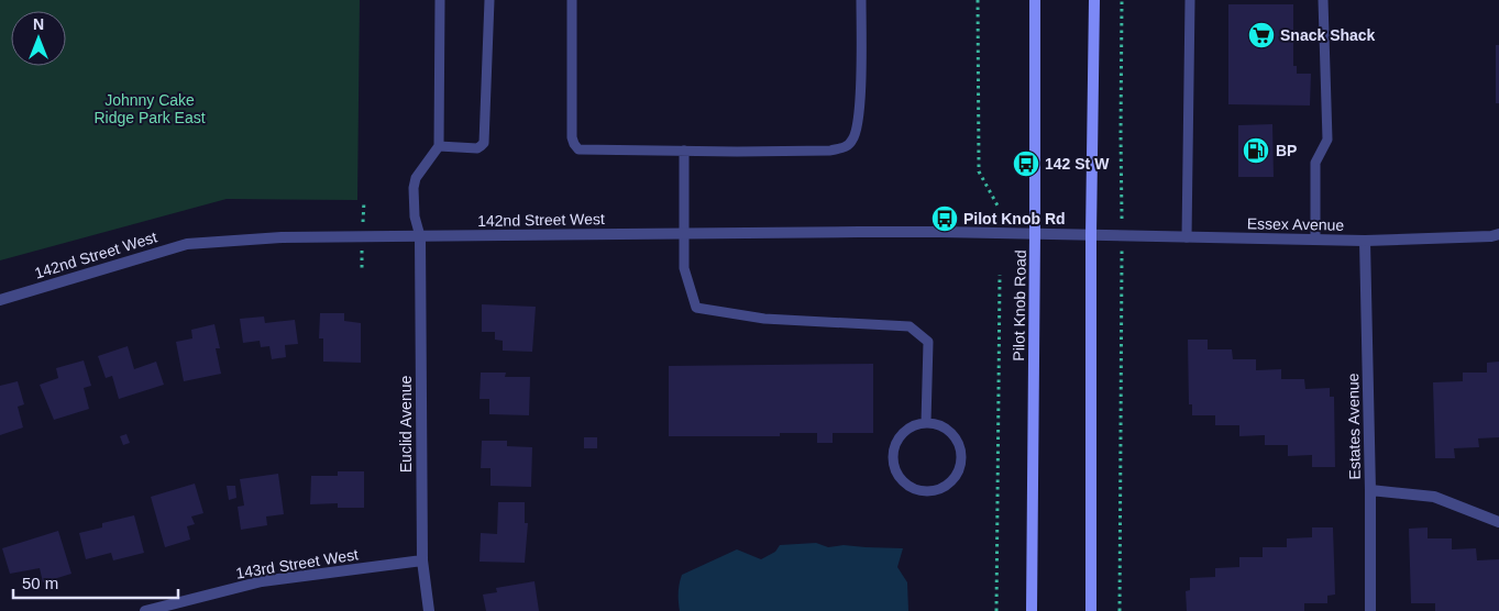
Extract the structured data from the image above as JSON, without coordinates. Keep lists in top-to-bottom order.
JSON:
{
  "streets": {
    "main road": ["Pilot Knob Road"],
    "street": [
      "142nd Street West",
      "Essex Avenue",
      "Euclid Avenue",
      "Estates Avenue",
      "143rd Street West"
    ]
  },
  "crossings": [
    ["142nd Street West", "Essex Avenue"],
    ["142nd Street West", "Pilot Knob Road"],
    ["142nd Street West", "Euclid Avenue"],
    ["Essex Avenue", "Estates Avenue"],
    ["Euclid Avenue", "143rd Street West"]
  ],
  "parks": ["Johnny Cake Ridge Park East"],
  "places": {
    "supermarket": ["Snack Shack"],
    "fuel station": ["BP"],
    "bus stop": ["142 St W", "Pilot Knob Rd"]
  },
  "scale_bar": "50 m",
  "north": "top"
}
